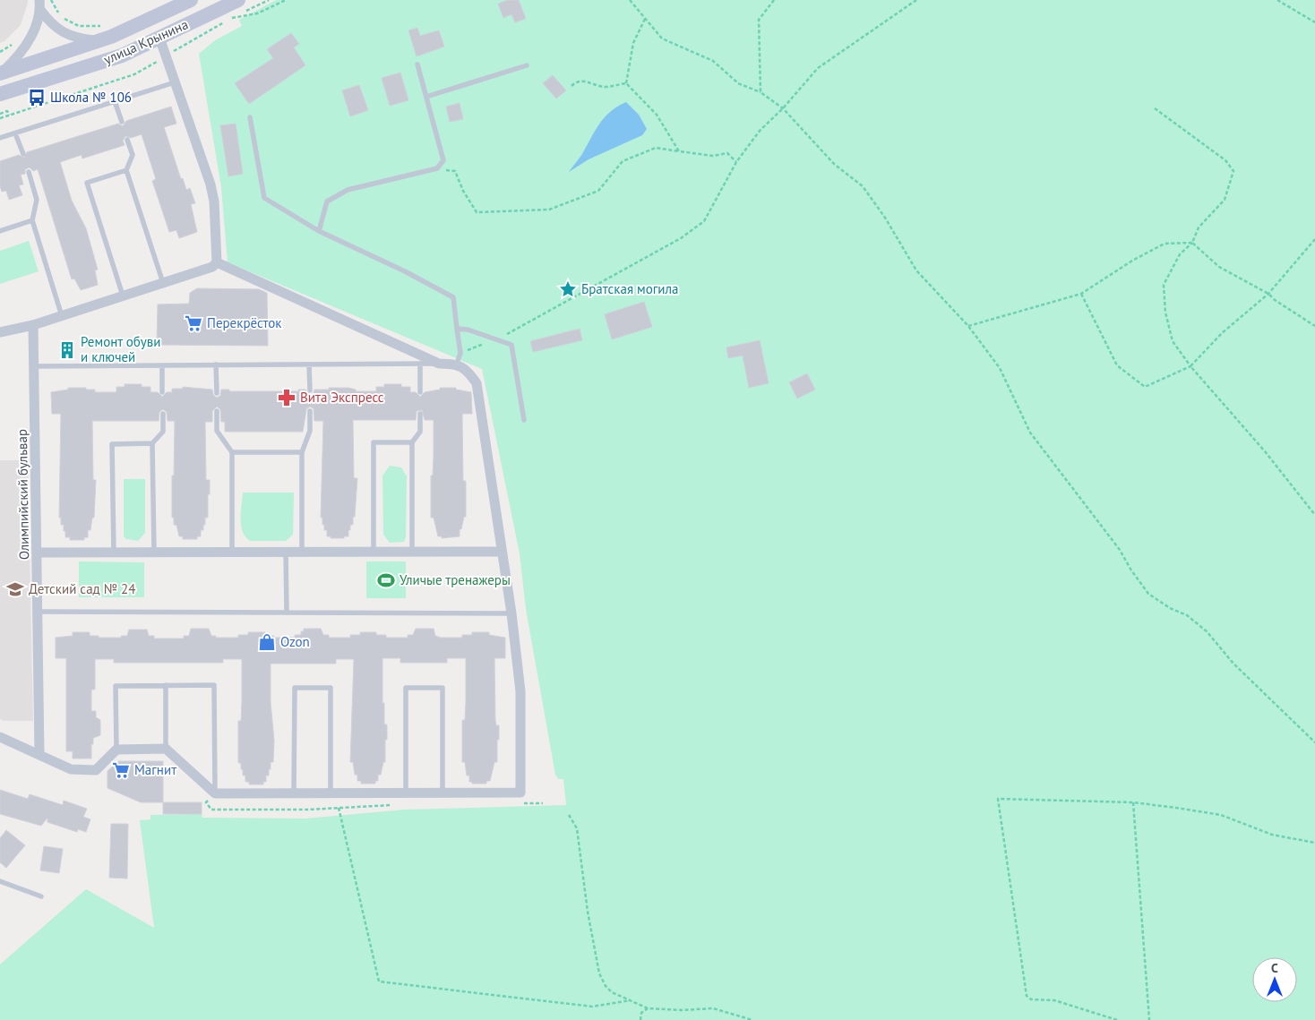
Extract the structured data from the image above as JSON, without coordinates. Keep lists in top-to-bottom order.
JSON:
{
  "streets": {
    "main road": ["улица Крынина"],
    "street": ["Олимпийский бульвар"]
  },
  "places": {
    "bus stop": ["Школа № 106"],
    "place": ["Братская могила"],
    "supermarket": ["Перекрёсток", "Магнит"],
    "building": ["Ремонт обуви и ключей"],
    "pharmacy": ["Вита Экспресс"],
    "sports": ["Уличые тренажеры"],
    "school or university": ["Детский сад № 24"],
    "shop": ["Ozon"]
  },
  "north": "top"
}
